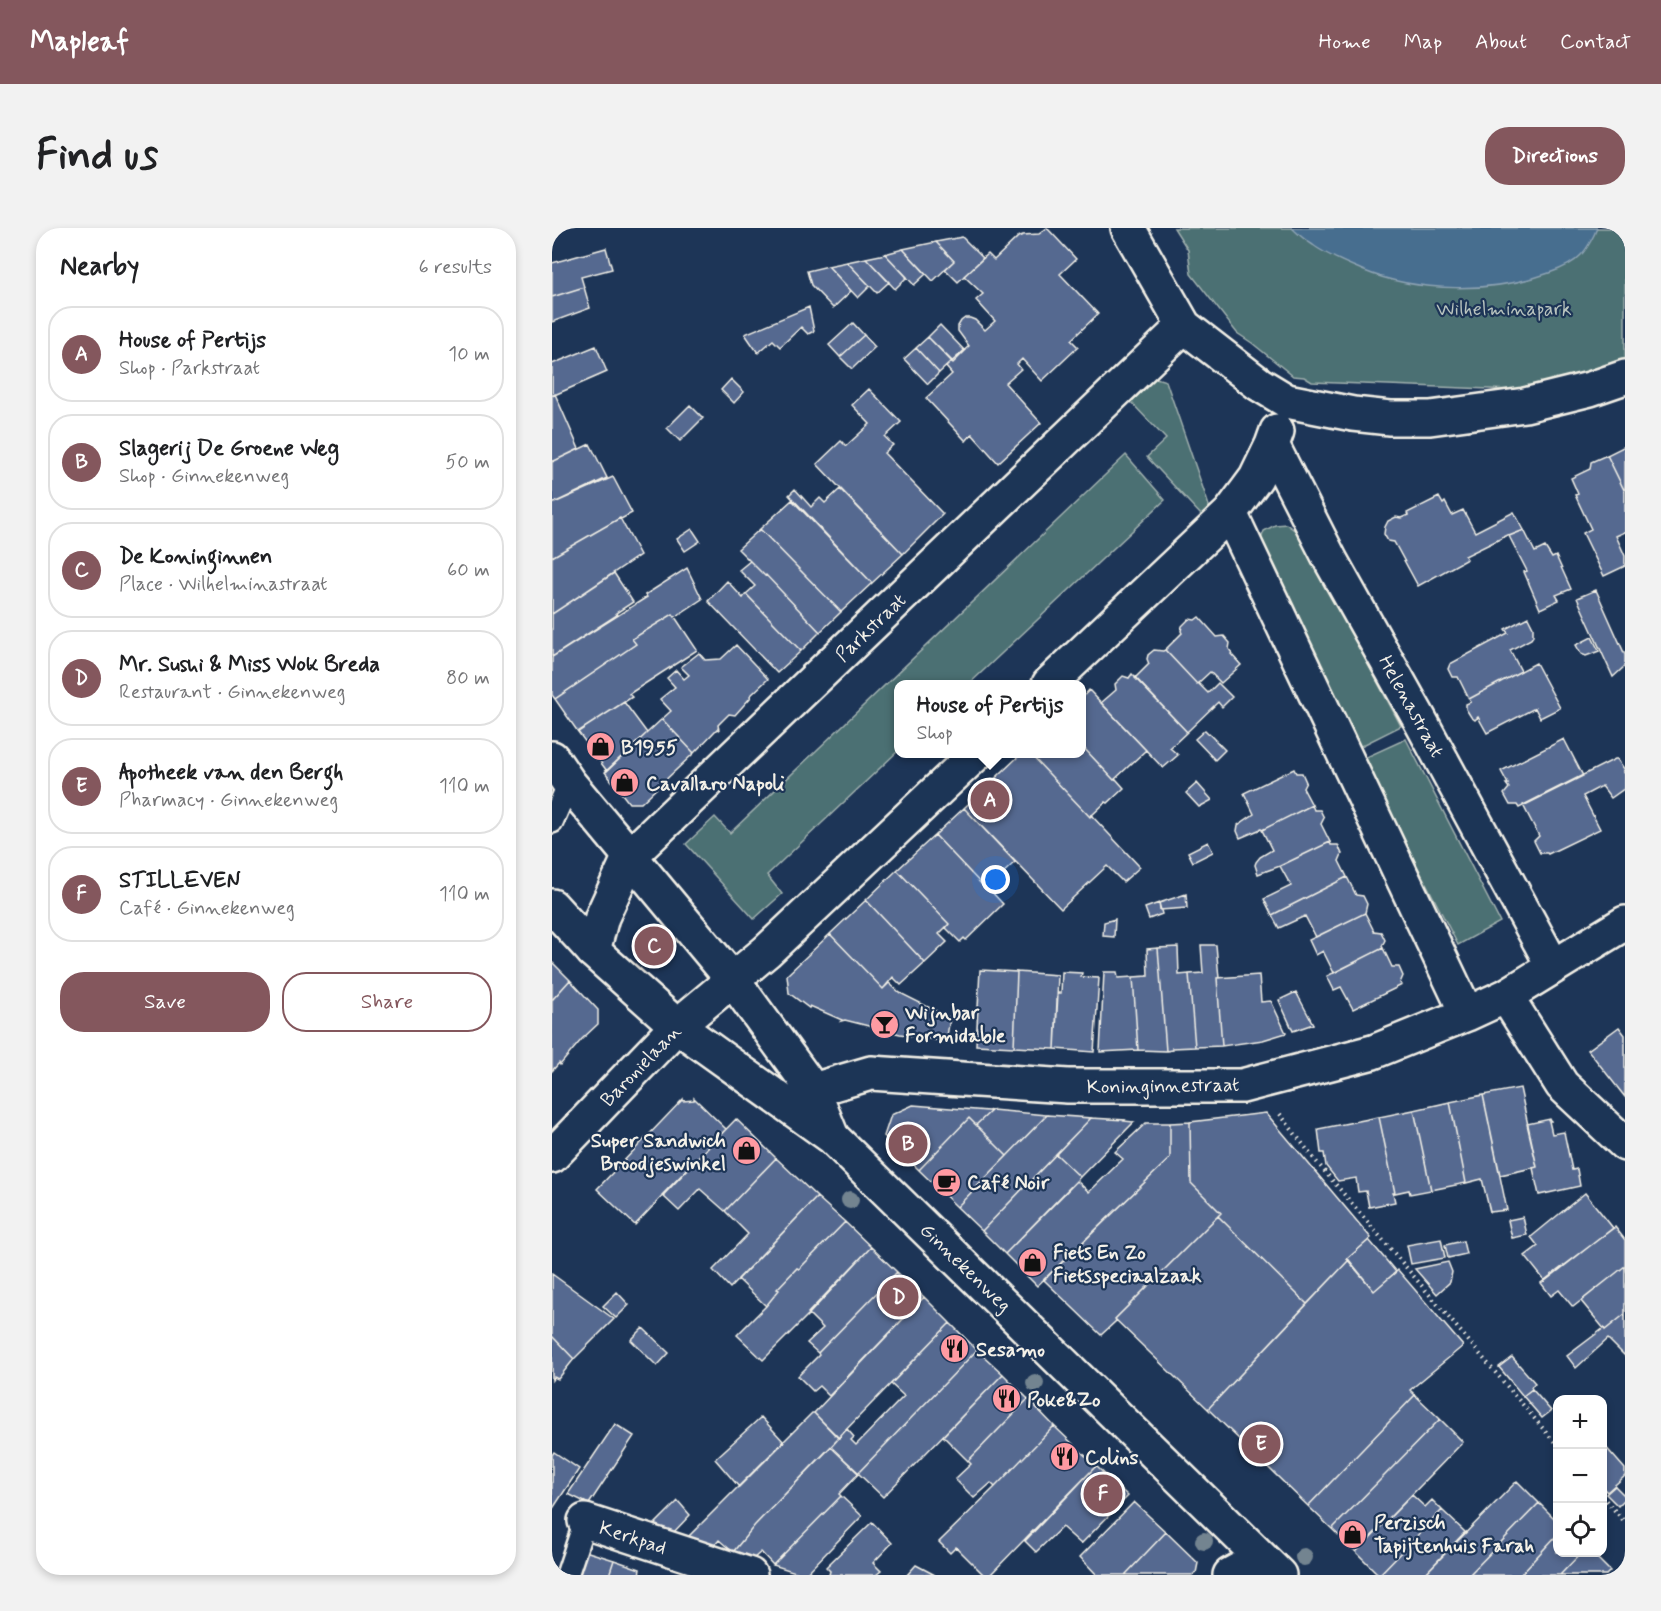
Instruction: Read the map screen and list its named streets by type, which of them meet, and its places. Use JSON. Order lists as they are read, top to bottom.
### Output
{
  "streets": {
    "street": [
      "Parkstraat",
      "Helenastraat",
      "Baronielaan",
      "Koninginnestraat",
      "Ginnekenweg",
      "Kerkpad"
    ]
  },
  "crossings": [
    ["Parkstraat", "Ginnekenweg"],
    ["Helenastraat", "Koninginnestraat"],
    ["Baronielaan", "Ginnekenweg"],
    ["Koninginnestraat", "Ginnekenweg"]
  ],
  "parks": ["Wilhelminapark"],
  "places": {
    "shop": [
      "B1955",
      "Cavallaro Napoli",
      "Super Sandwich Broodjeswinkel",
      "Fiets En Zo Fietsspeciaalzaak",
      "Perzisch Tapijtenhuis Farah"
    ],
    "bar": ["Wijnbar Formidable"],
    "cafe": ["Café Noir"],
    "restaurant": ["Sesamo", "Poke&Zo", "Colins"]
  },
  "page": {
    "header": "Mapleaf",
    "nav": [
      "Home",
      "Map",
      "About",
      "Contact"
    ],
    "buttons": [
      "Directions",
      ["Save", "Share"]
    ],
    "title": "Find us",
    "heading": ["Nearby", "6 results"],
    "list": [
      {
        "mark": "A",
        "name": "House of Pertijs",
        "note": "Shop · Parkstraat",
        "value": "10 m"
      },
      {
        "mark": "B",
        "name": "Slagerij De Groene Weg",
        "note": "Shop · Ginnekenweg",
        "value": "50 m"
      },
      {
        "mark": "C",
        "name": "De Koninginnen",
        "note": "Place · Wilhelminastraat",
        "value": "60 m"
      },
      {
        "mark": "D",
        "name": "Mr. Sushi & Miss Wok Breda",
        "note": "Restaurant · Ginnekenweg",
        "value": "80 m"
      },
      {
        "mark": "E",
        "name": "Apotheek van den Bergh",
        "note": "Pharmacy · Ginnekenweg",
        "value": "110 m"
      },
      {
        "mark": "F",
        "name": "STILLEVEN",
        "note": "Café · Ginnekenweg",
        "value": "110 m"
      }
    ],
    "popup": ["House of Pertijs", "Shop"],
    "pins": [
      "A",
      "C",
      "B",
      "D",
      "E",
      "F"
    ],
    "map_buttons": ["+", "−"]
  }
}
